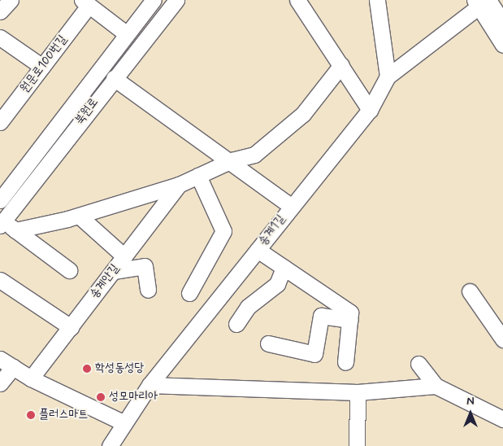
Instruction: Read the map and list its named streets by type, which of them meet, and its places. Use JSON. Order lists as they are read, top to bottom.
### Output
{
  "streets": {
    "street": [
      "원문로100번길",
      "북원로",
      "송계1길",
      "송계안길"
    ]
  },
  "places": ["학성동성당", "성모마리아", "플러스마트"],
  "north": "top"
}
